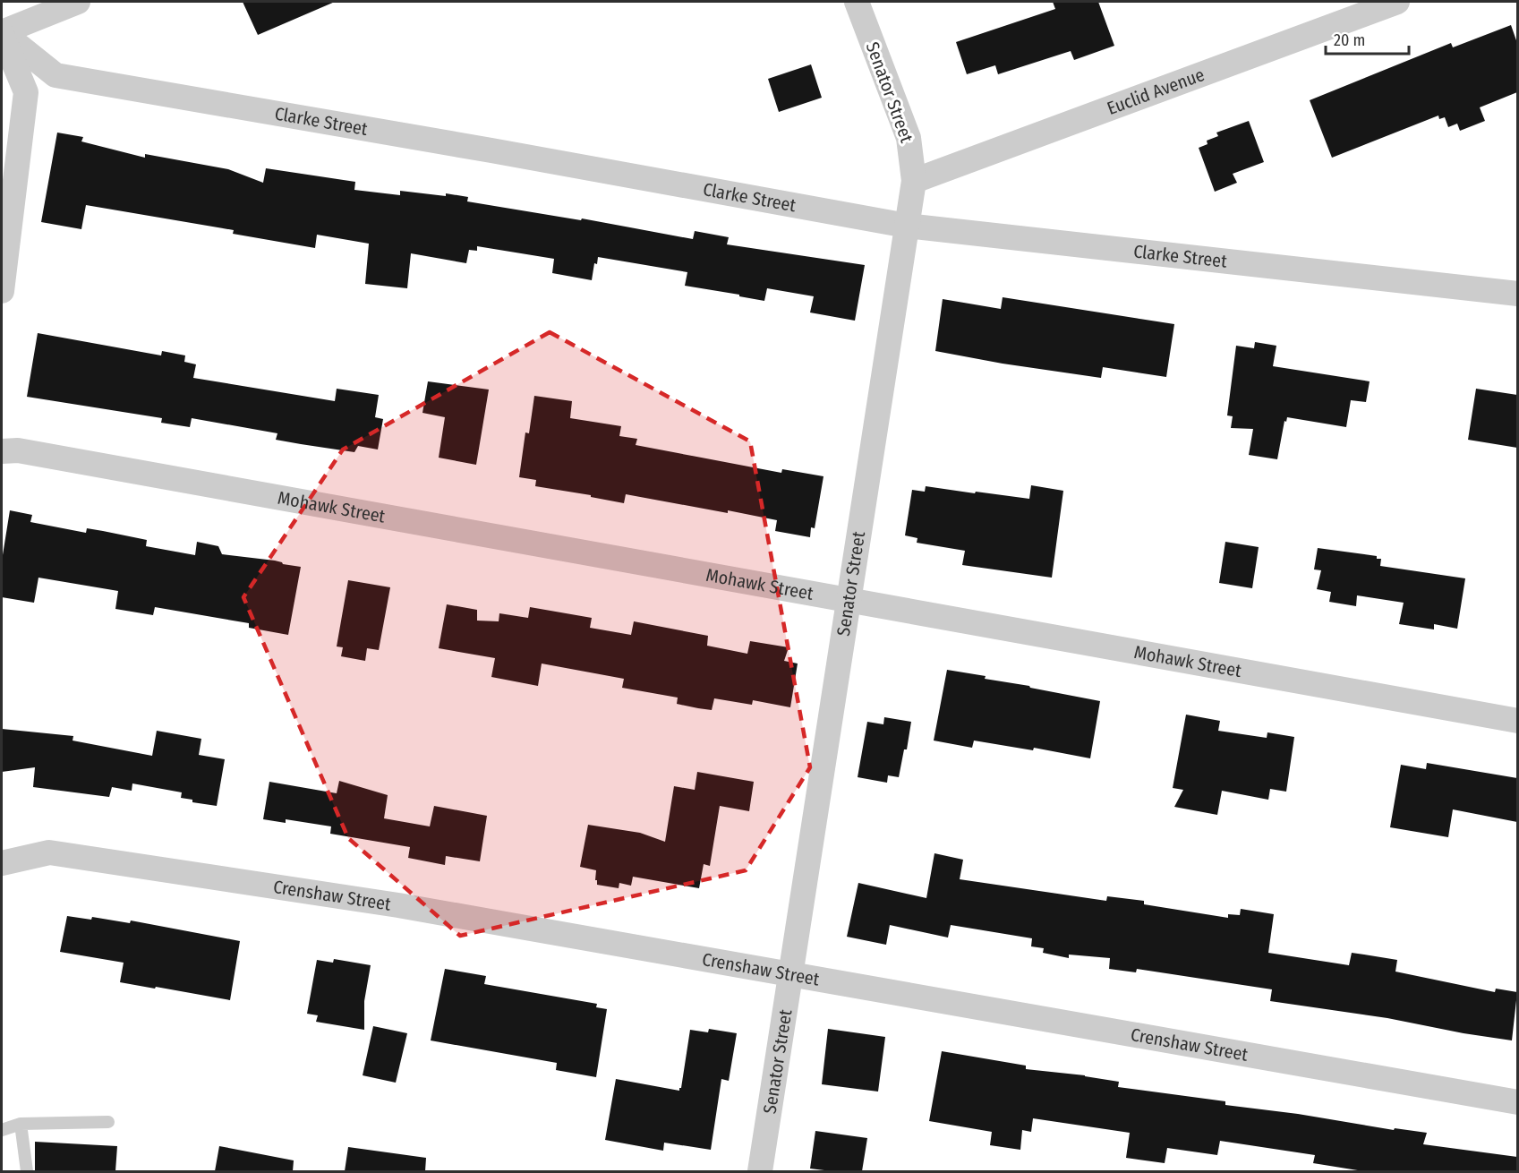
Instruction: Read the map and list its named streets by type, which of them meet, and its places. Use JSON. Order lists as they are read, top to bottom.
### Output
{
  "streets": {
    "street": [
      "Euclid Avenue",
      "Senator Street",
      "Clarke Street",
      "Mohawk Street",
      "Crenshaw Street"
    ]
  },
  "crossings": [
    ["Euclid Avenue", "Senator Street"],
    ["Senator Street", "Clarke Street"],
    ["Senator Street", "Mohawk Street"],
    ["Senator Street", "Crenshaw Street"]
  ],
  "scale_bar": "20 m"
}
